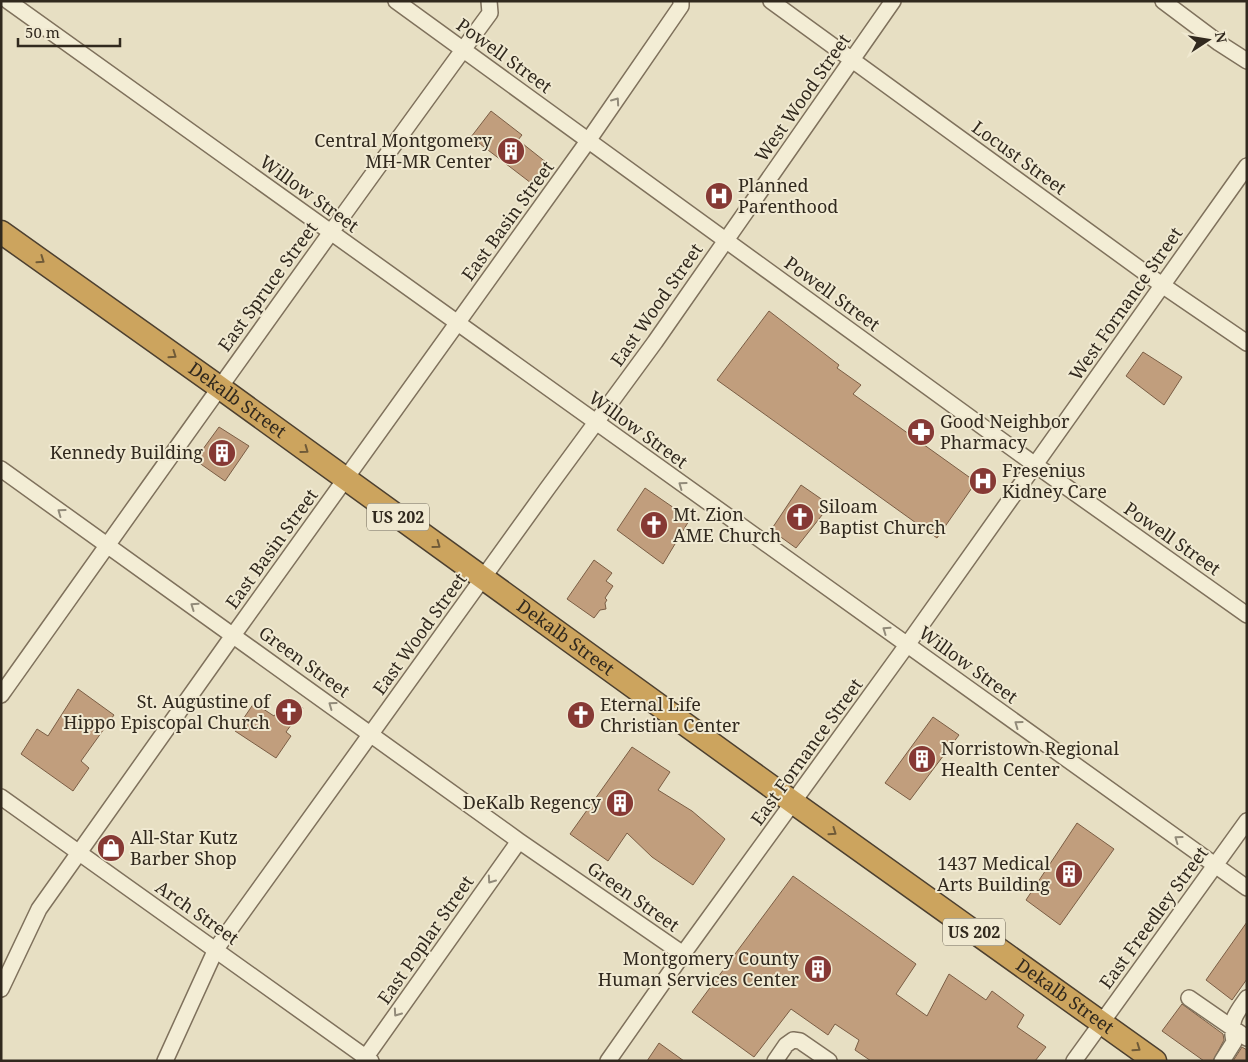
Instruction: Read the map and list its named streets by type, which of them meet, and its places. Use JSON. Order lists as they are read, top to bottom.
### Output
{
  "streets": {
    "highway": ["Dekalb Street", "US 202"],
    "street": [
      "Powell Street",
      "West Wood Street",
      "Locust Street",
      "Willow Street",
      "East Basin Street",
      "East Spruce Street",
      "West Fornance Street",
      "East Wood Street",
      "Green Street",
      "East Fornance Street",
      "Arch Street",
      "East Freedley Street",
      "East Poplar Street"
    ]
  },
  "crossings": [
    ["Powell Street", "West Wood Street"],
    ["Powell Street", "East Basin Street"],
    ["Powell Street", "East Spruce Street"],
    ["Powell Street", "West Fornance Street"],
    ["Powell Street", "East Wood Street"],
    ["Powell Street", "East Fornance Street"],
    ["West Wood Street", "Locust Street"],
    ["West Wood Street", "East Wood Street"],
    ["Locust Street", "West Fornance Street"],
    ["Willow Street", "East Basin Street"],
    ["Willow Street", "East Spruce Street"],
    ["Willow Street", "East Wood Street"],
    ["Willow Street", "East Fornance Street"],
    ["Willow Street", "East Freedley Street"],
    ["East Basin Street", "Dekalb Street"],
    ["East Basin Street", "Green Street"],
    ["East Basin Street", "Arch Street"],
    ["East Spruce Street", "Dekalb Street"],
    ["East Spruce Street", "Green Street"],
    ["West Fornance Street", "East Fornance Street"],
    ["East Wood Street", "Dekalb Street"],
    ["East Wood Street", "Green Street"],
    ["East Wood Street", "Arch Street"],
    ["Dekalb Street", "East Fornance Street"],
    ["Dekalb Street", "East Freedley Street"],
    ["Green Street", "East Fornance Street"],
    ["Green Street", "East Poplar Street"],
    ["Arch Street", "East Poplar Street"]
  ],
  "one_way": [
    "Willow Street",
    "Dekalb Street",
    "Green Street",
    "East Poplar Street"
  ],
  "places": {
    "building": [
      "Central Montgomery MH-MR Center",
      "Kennedy Building",
      "Norristown Regional Health Center",
      "DeKalb Regency",
      "1437 Medical Arts Building",
      "Montgomery County Human Services Center"
    ],
    "hospital": ["Planned Parenthood", "Fresenius Kidney Care"],
    "pharmacy": ["Good Neighbor Pharmacy"],
    "church": [
      "Siloam Baptist Church",
      "Mt. Zion AME Church",
      "St. Augustine of Hippo Episcopal Church",
      "Eternal Life Christian Center"
    ],
    "shop": ["All-Star Kutz Barber Shop"]
  },
  "scale_bar": "50 m",
  "north": "right"
}
